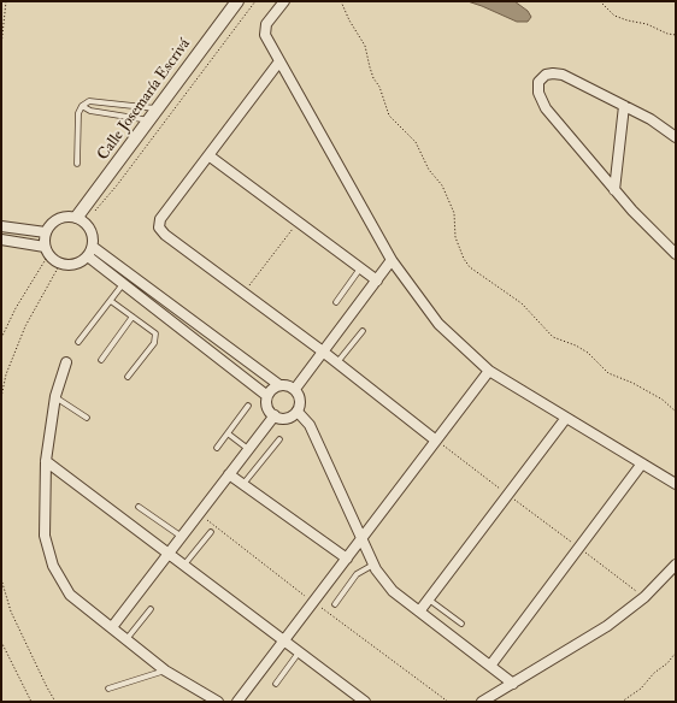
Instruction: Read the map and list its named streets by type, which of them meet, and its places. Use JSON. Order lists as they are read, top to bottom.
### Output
{
  "streets": {
    "street": ["Calle Josemaría Escrivá"]
  }
}
